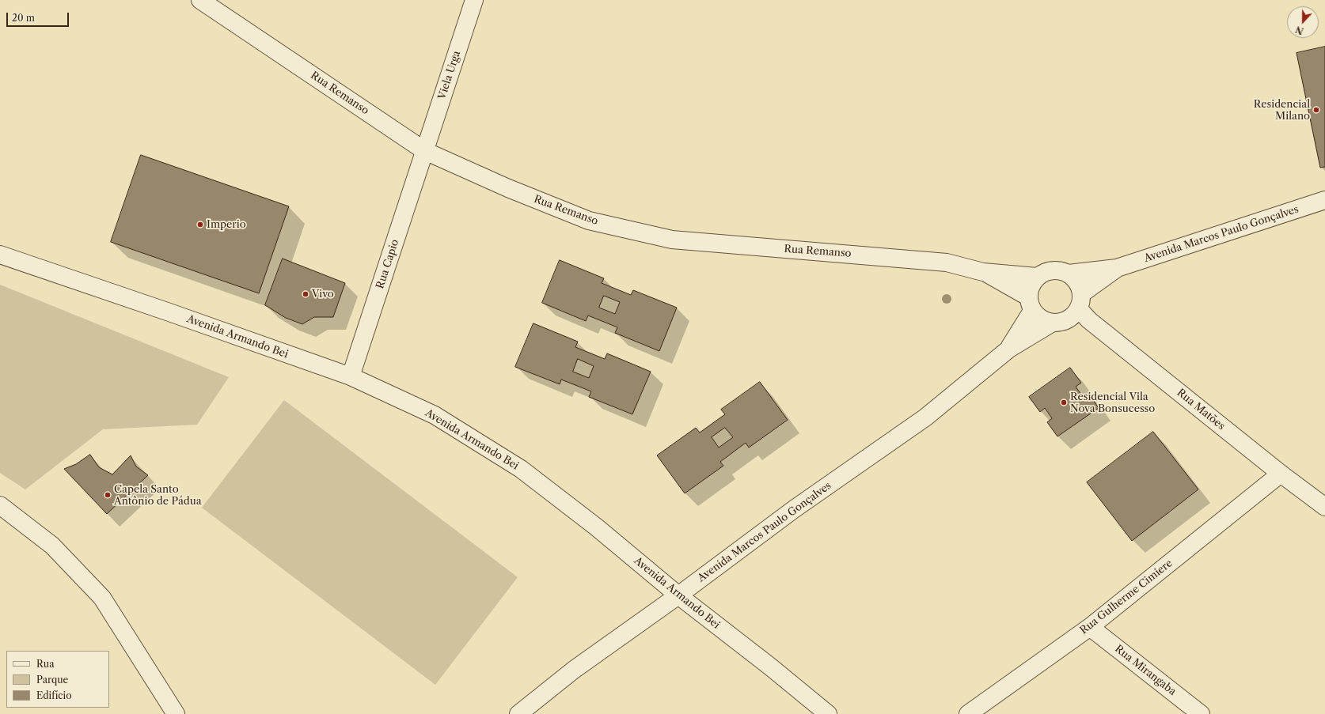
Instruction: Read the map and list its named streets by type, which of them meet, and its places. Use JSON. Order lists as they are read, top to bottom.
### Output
{
  "streets": {
    "street": [
      "Viela Urga",
      "Rua Remanso",
      "Avenida Marcos Paulo Gonçalves",
      "Rua Capio",
      "Avenida Armando Bei",
      "Rua Matões",
      "Rua Gulherme Cimiere",
      "Rua Mirangaba"
    ]
  },
  "crossings": [
    ["Viela Urga", "Rua Remanso"],
    ["Viela Urga", "Rua Capio"],
    ["Rua Remanso", "Avenida Marcos Paulo Gonçalves"],
    ["Rua Remanso", "Rua Capio"],
    ["Rua Remanso", "Rua Matões"],
    ["Avenida Marcos Paulo Gonçalves", "Avenida Armando Bei"],
    ["Avenida Marcos Paulo Gonçalves", "Rua Matões"],
    ["Rua Capio", "Avenida Armando Bei"],
    ["Rua Matões", "Rua Gulherme Cimiere"],
    ["Rua Gulherme Cimiere", "Rua Mirangaba"]
  ],
  "places": [
    "Residencial Milano",
    "Imperio",
    "Vivo",
    "Residencial Vila Nova Bonsucesso",
    "Capela Santo Antônio de Pádua"
  ],
  "legend": ["Rua", "Parque", "Edifício"],
  "scale_bar": "20 m",
  "north": "bottom"
}
